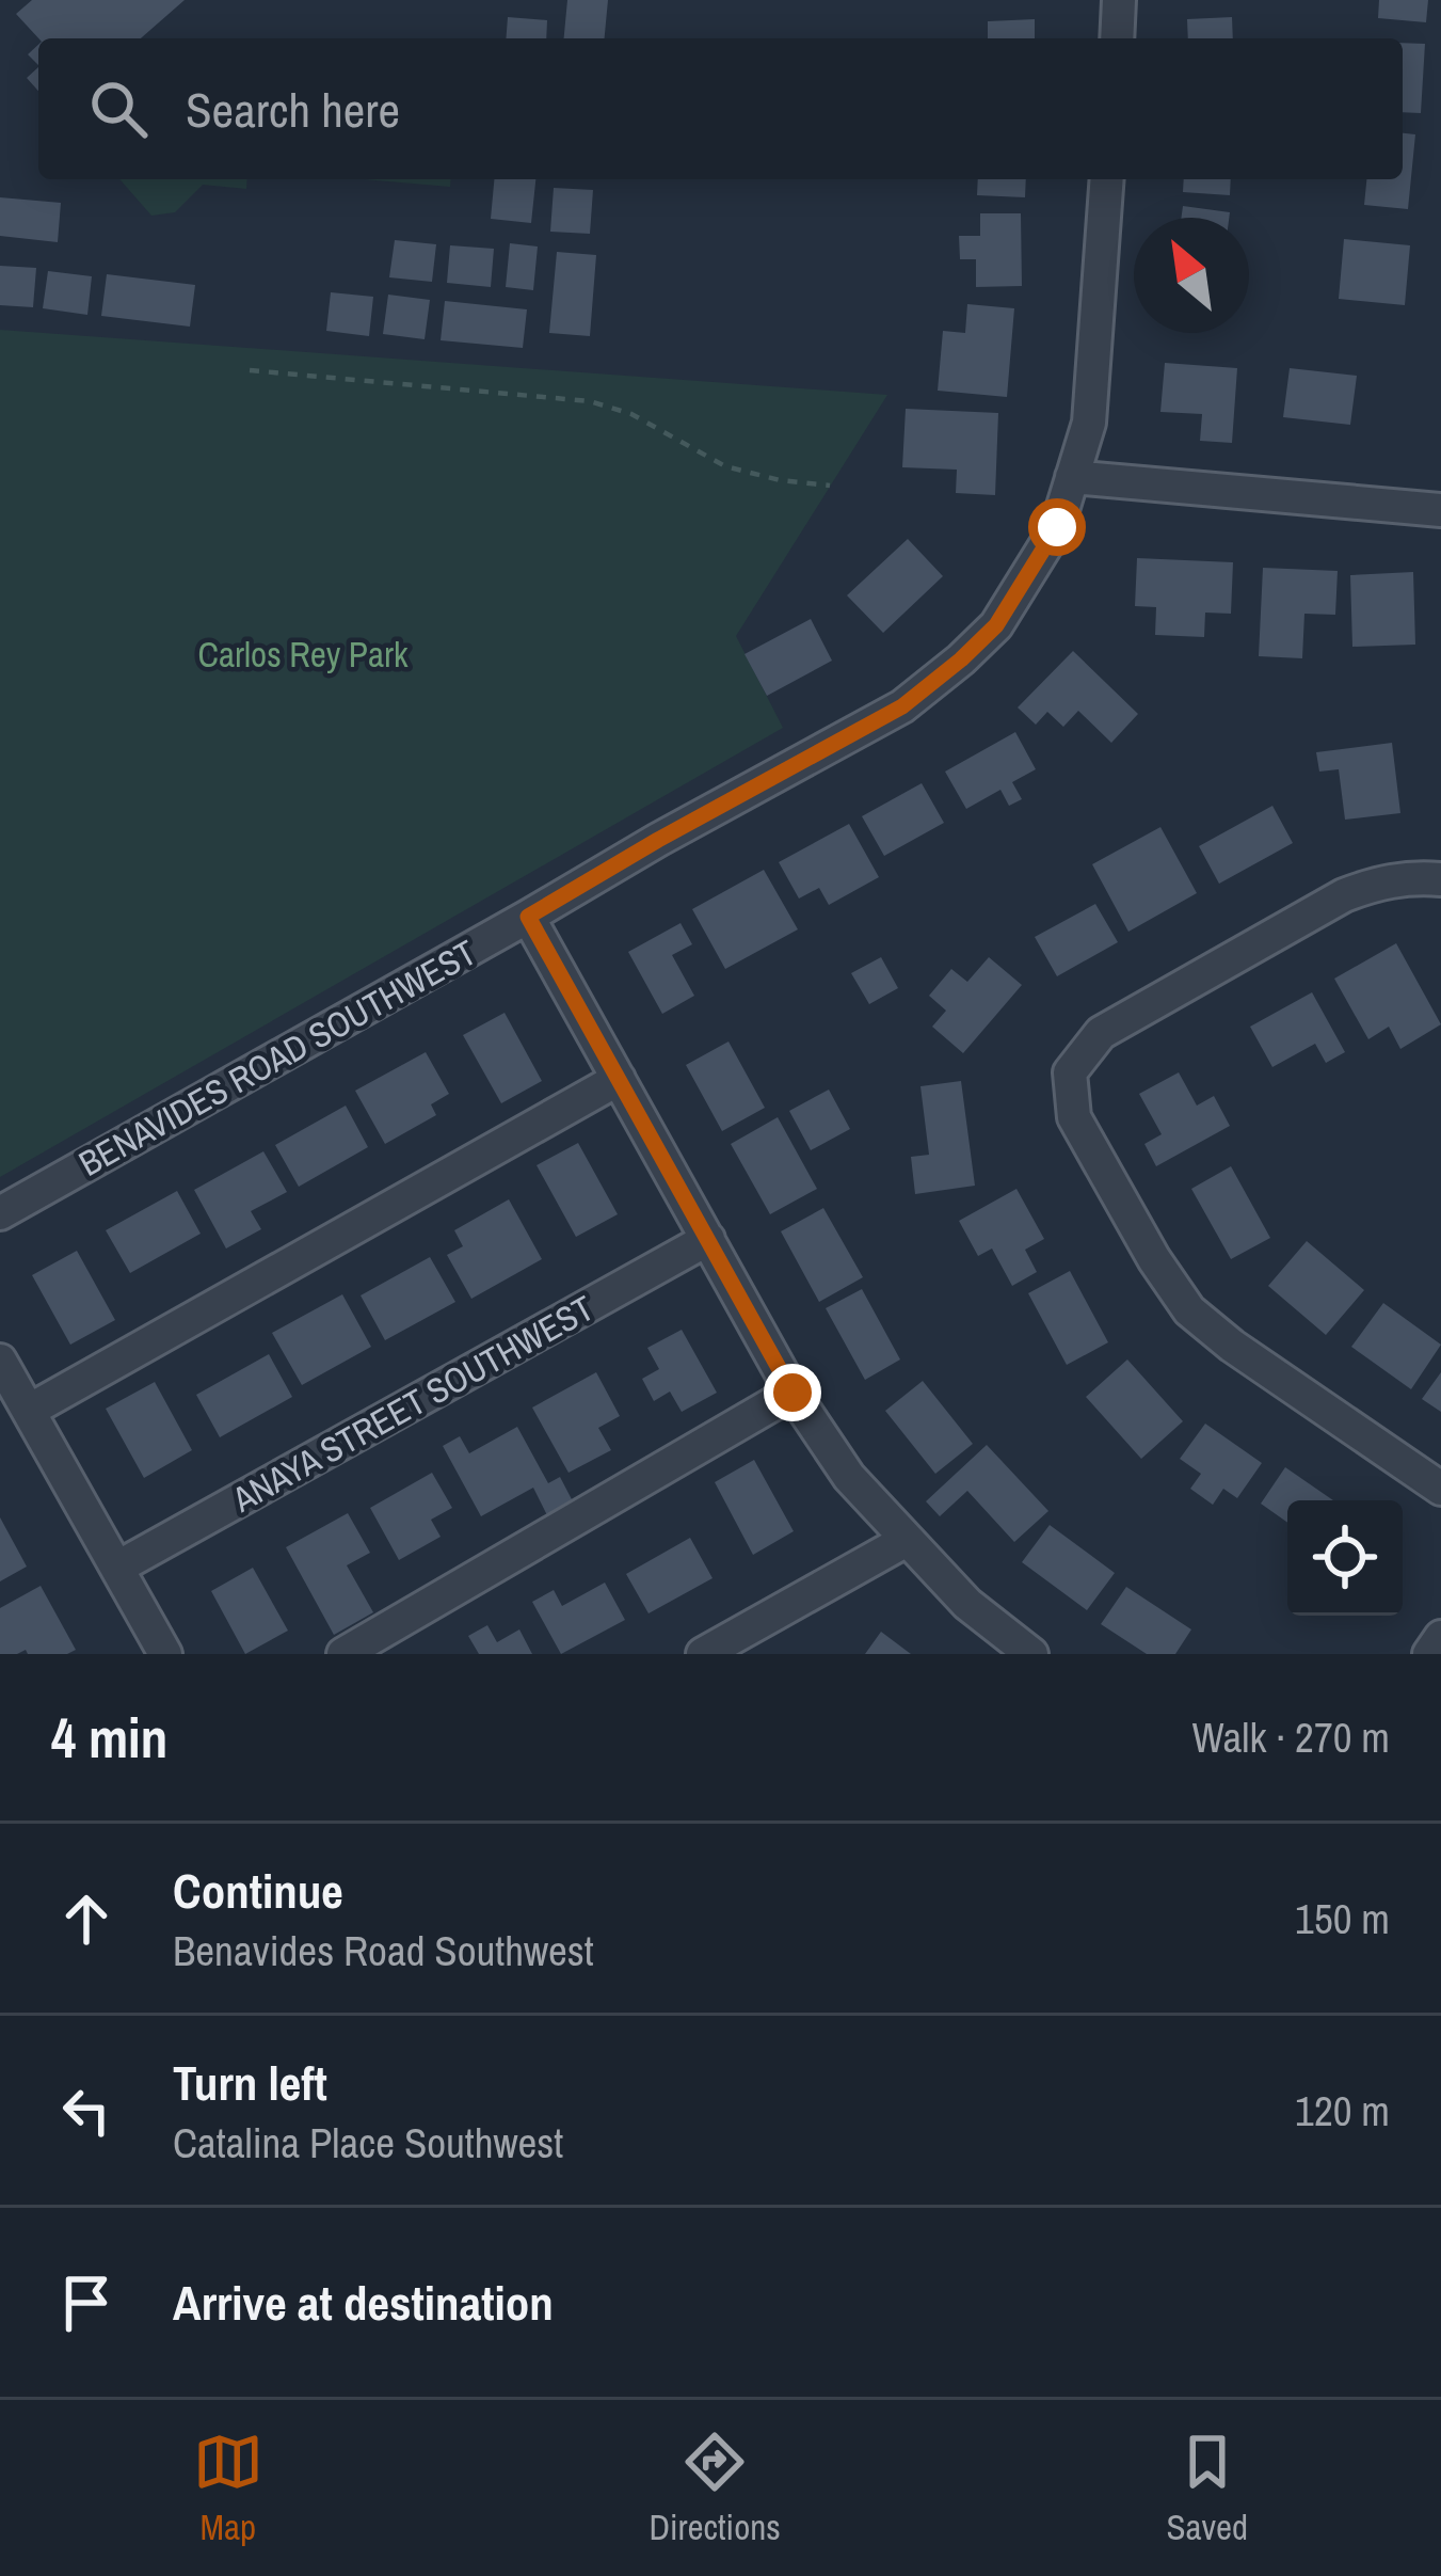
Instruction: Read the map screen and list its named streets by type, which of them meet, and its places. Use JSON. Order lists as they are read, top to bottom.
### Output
{
  "streets": {
    "street": ["BENAVIDES ROAD SOUTHWEST", "ANAYA STREET SOUTHWEST"]
  },
  "parks": ["Carlos Rey Park"],
  "north": "top left",
  "page": {
    "search": "Search here",
    "heading": ["4 min", "Walk · 270 m"],
    "list": [
      ["Continue", "Benavides Road Southwest", "150 m"],
      ["Turn left", "Catalina Place Southwest", "120 m"],
      "Arrive at destination"
    ],
    "nav": ["Map", "Directions", "Saved"]
  }
}
